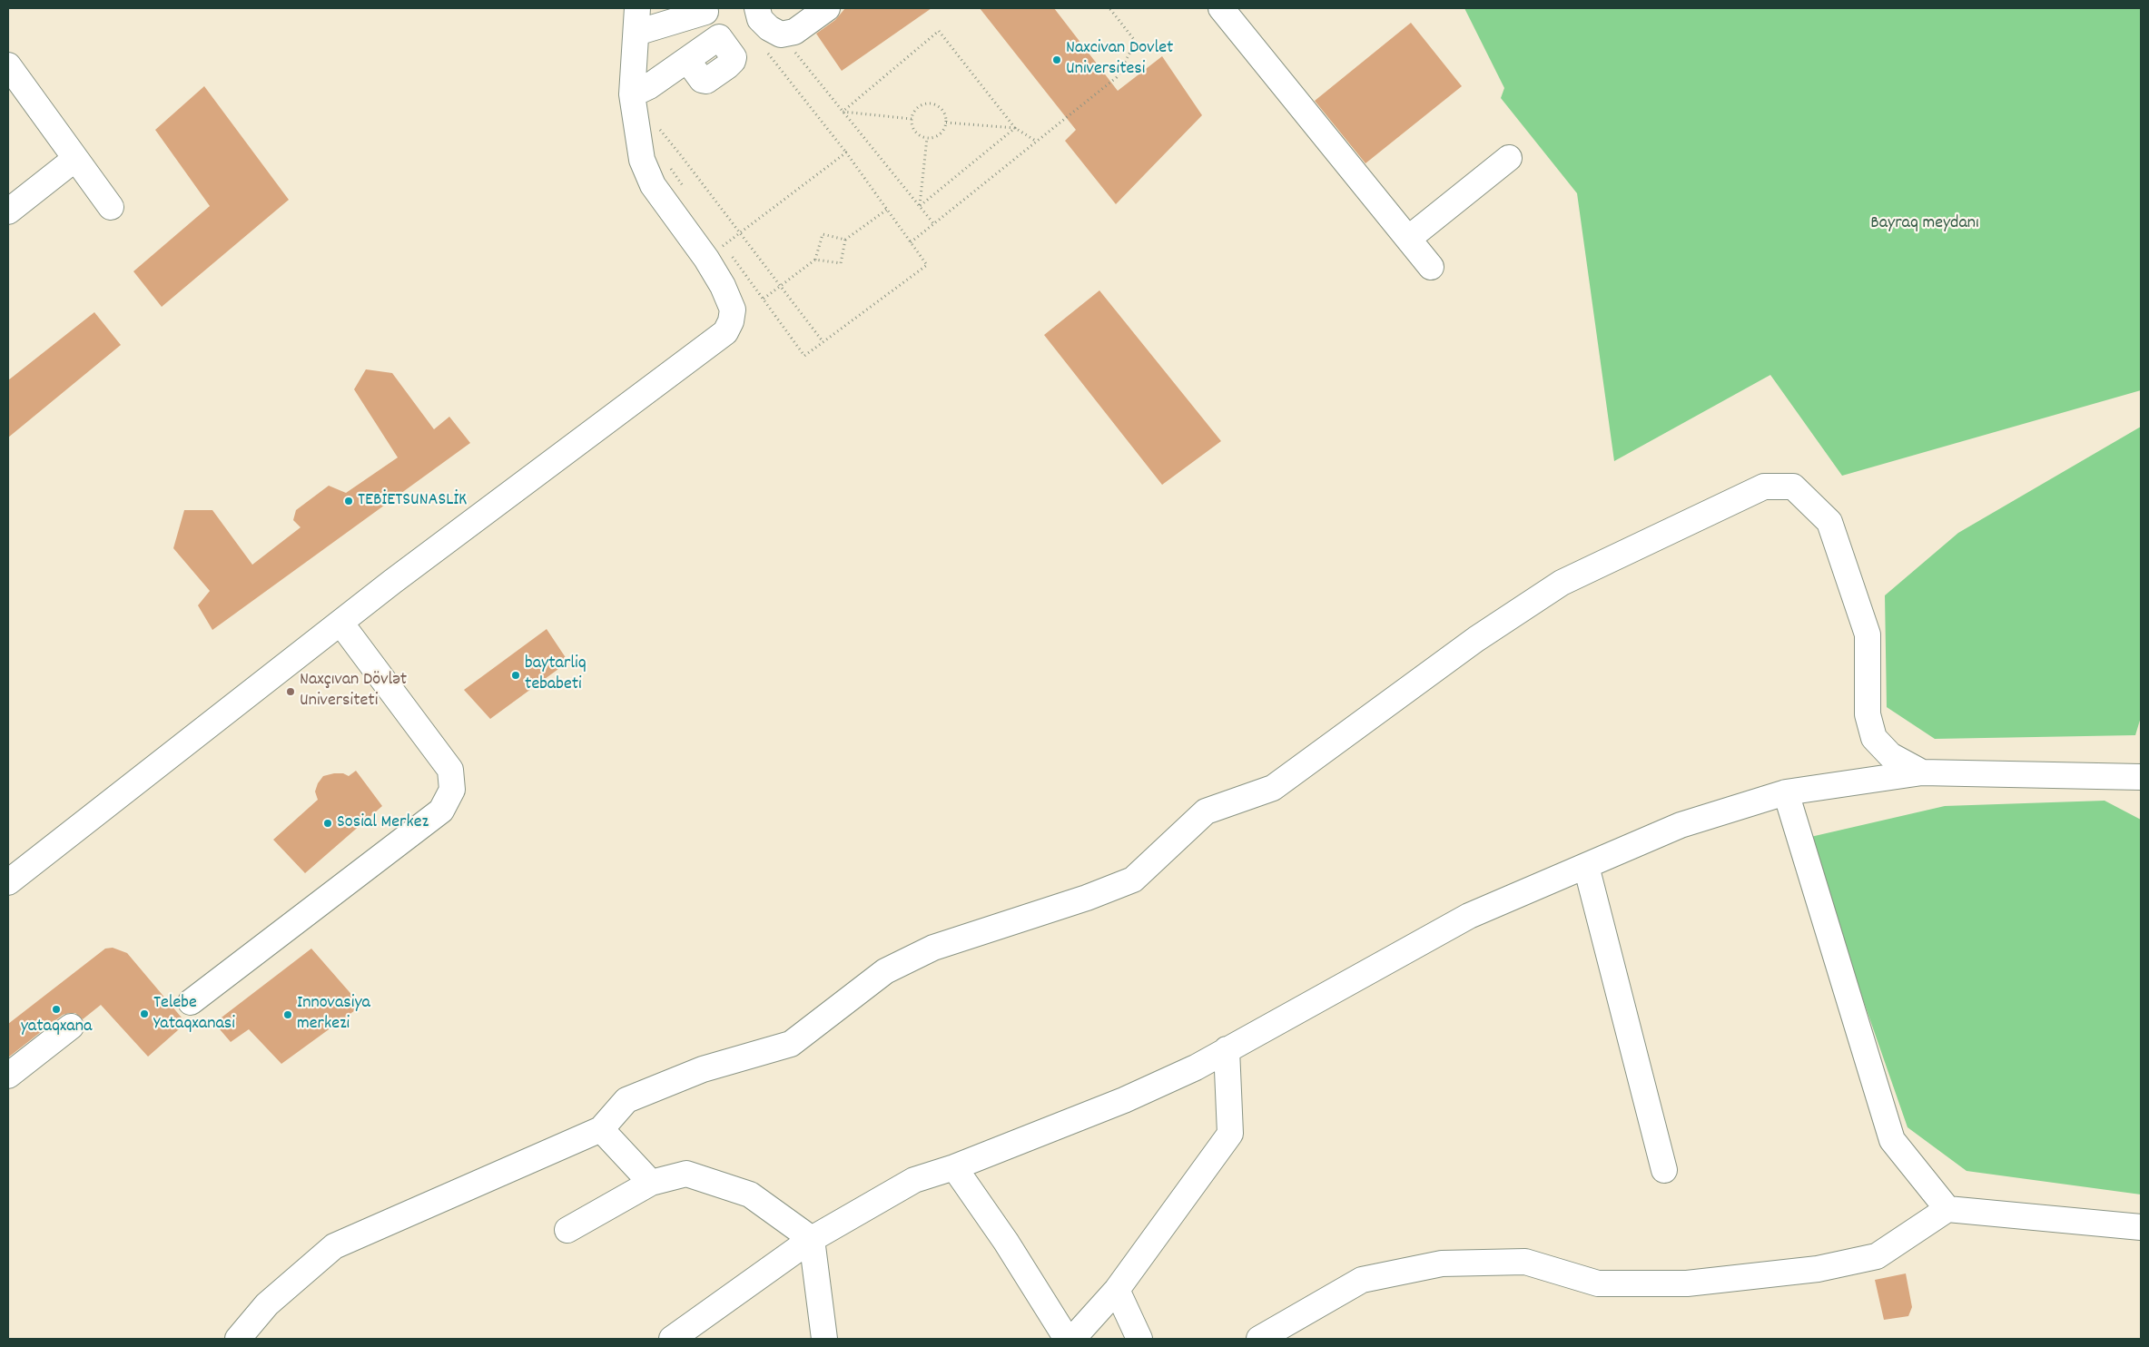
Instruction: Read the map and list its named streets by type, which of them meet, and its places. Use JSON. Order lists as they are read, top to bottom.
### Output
{
  "parks": ["Bayraq meydanı"],
  "places": [
    "Naxcivan Dovlet Universitesi",
    "TEBİETSUNASLİK",
    "baytarliq tebabeti",
    "Naxçıvan Dövlət Universiteti",
    "Sosial Merkez",
    "yataqxana",
    "Telebe Yataqxanasi",
    "Innovasiya merkezi"
  ]
}
